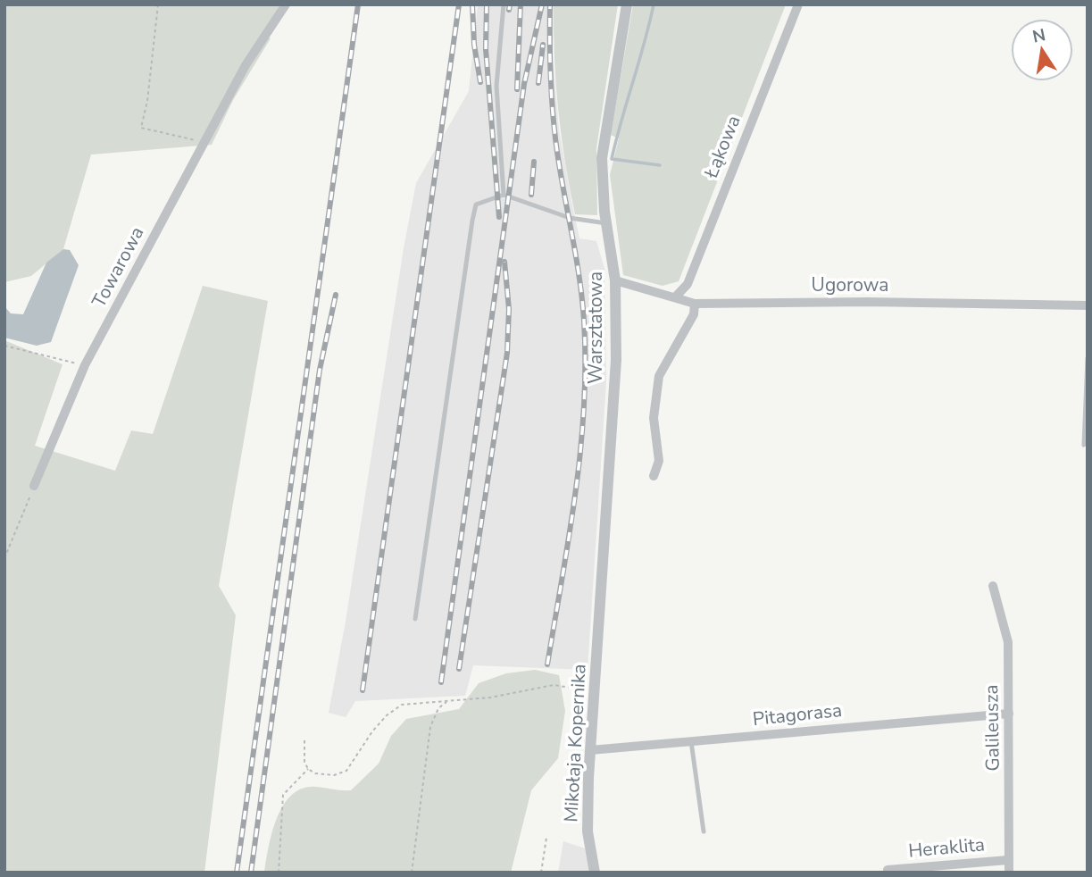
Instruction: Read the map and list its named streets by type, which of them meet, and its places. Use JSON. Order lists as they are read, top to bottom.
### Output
{
  "streets": {
    "street": [
      "Łąkowa",
      "Towarowa",
      "Ugorowa",
      "Warsztatowa",
      "Pitagorasa",
      "Galileusza",
      "Mikołaja Kopernika",
      "Heraklita"
    ]
  },
  "crossings": [
    ["Łąkowa", "Ugorowa"],
    ["Ugorowa", "Warsztatowa"],
    ["Warsztatowa", "Mikołaja Kopernika"],
    ["Pitagorasa", "Galileusza"],
    ["Pitagorasa", "Mikołaja Kopernika"],
    ["Galileusza", "Heraklita"]
  ],
  "north": "top"
}
